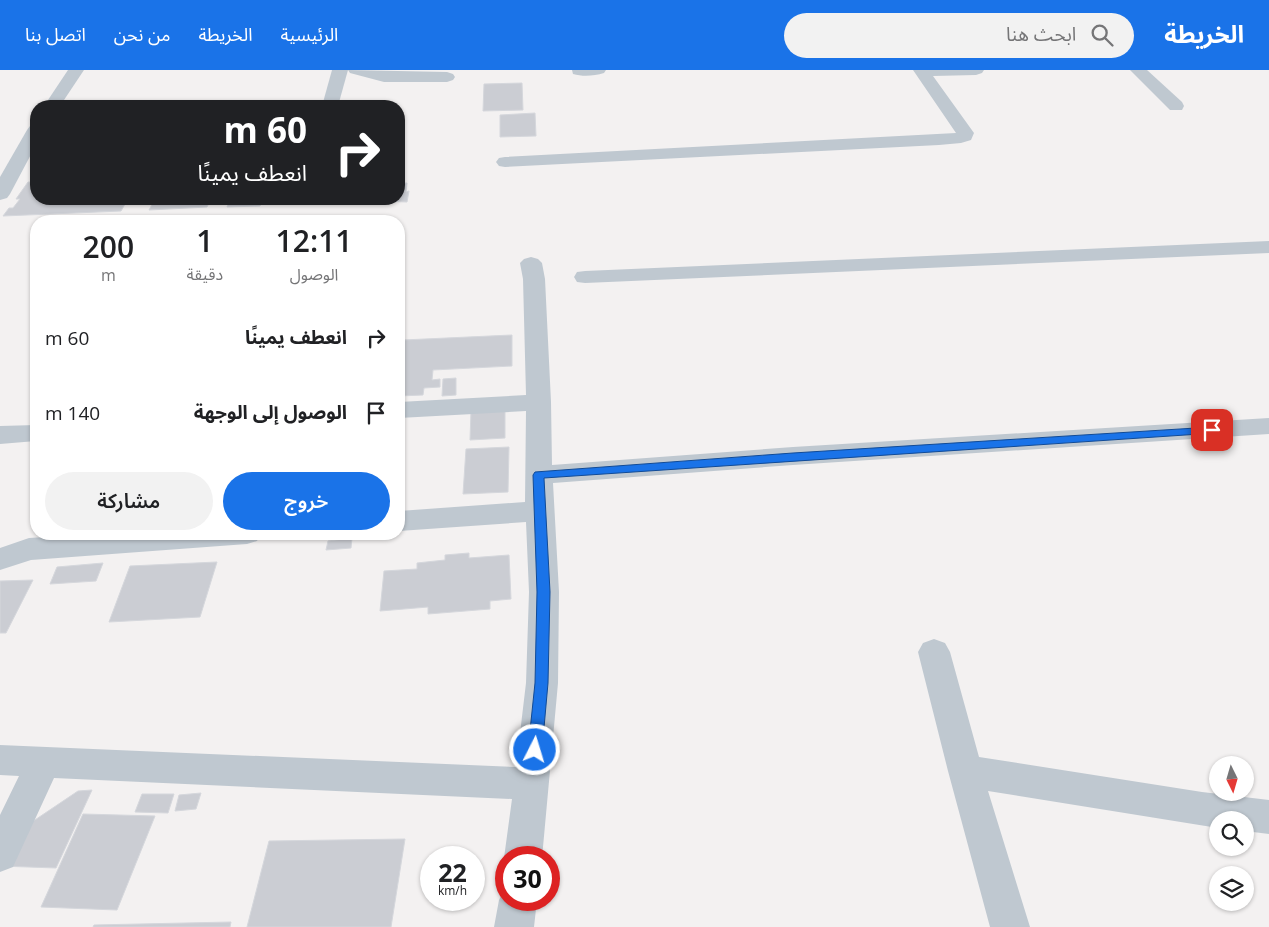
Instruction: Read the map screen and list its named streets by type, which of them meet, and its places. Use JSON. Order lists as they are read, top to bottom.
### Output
{
  "north": "bottom",
  "page": {
    "header": "الخريطة",
    "search": "ابحث هنا",
    "nav": [
      "الرئيسية",
      "الخريطة",
      "من نحن",
      "اتصل بنا"
    ],
    "turn": ["60 m", "انعطف يمينًا"],
    "eta": [
      "12:11",
      "الوصول",
      "1",
      "دقيقة",
      "200",
      "m"
    ],
    "list": [
      {
        "name": "انعطف يمينًا",
        "value": "60 m"
      },
      {
        "name": "الوصول إلى الوجهة",
        "value": "140 m"
      }
    ],
    "buttons": ["خروج", "مشاركة"],
    "speed": "22 km/h",
    "limit": "30"
  }
}
